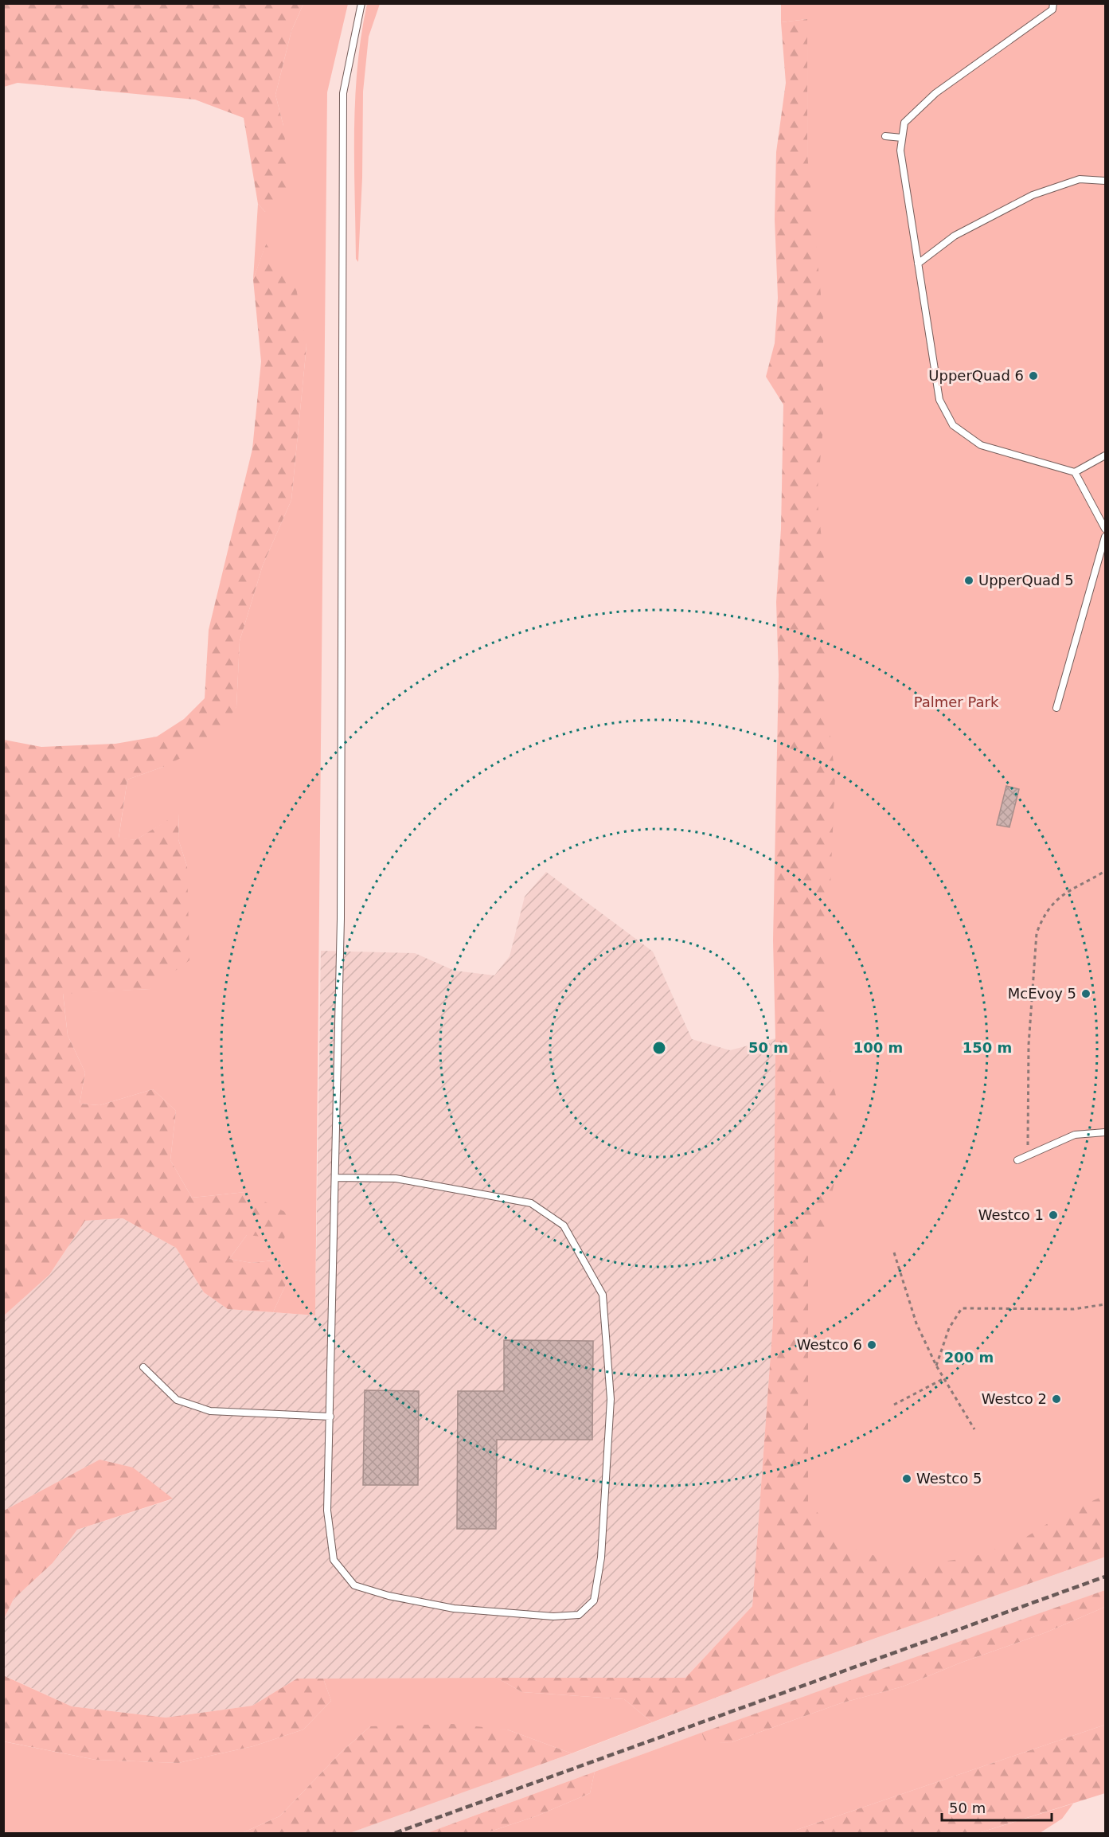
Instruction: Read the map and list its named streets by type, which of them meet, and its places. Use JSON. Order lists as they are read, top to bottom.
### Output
{
  "parks": ["Palmer Park"],
  "places": [
    "UpperQuad 6",
    "UpperQuad 5",
    "McEvoy 5",
    "Westco 1",
    "Westco 6",
    "Westco 2",
    "Westco 5"
  ],
  "scale_bar": "50 m",
  "rings": [
    "50 m",
    "100 m",
    "150 m",
    "200 m"
  ]
}
